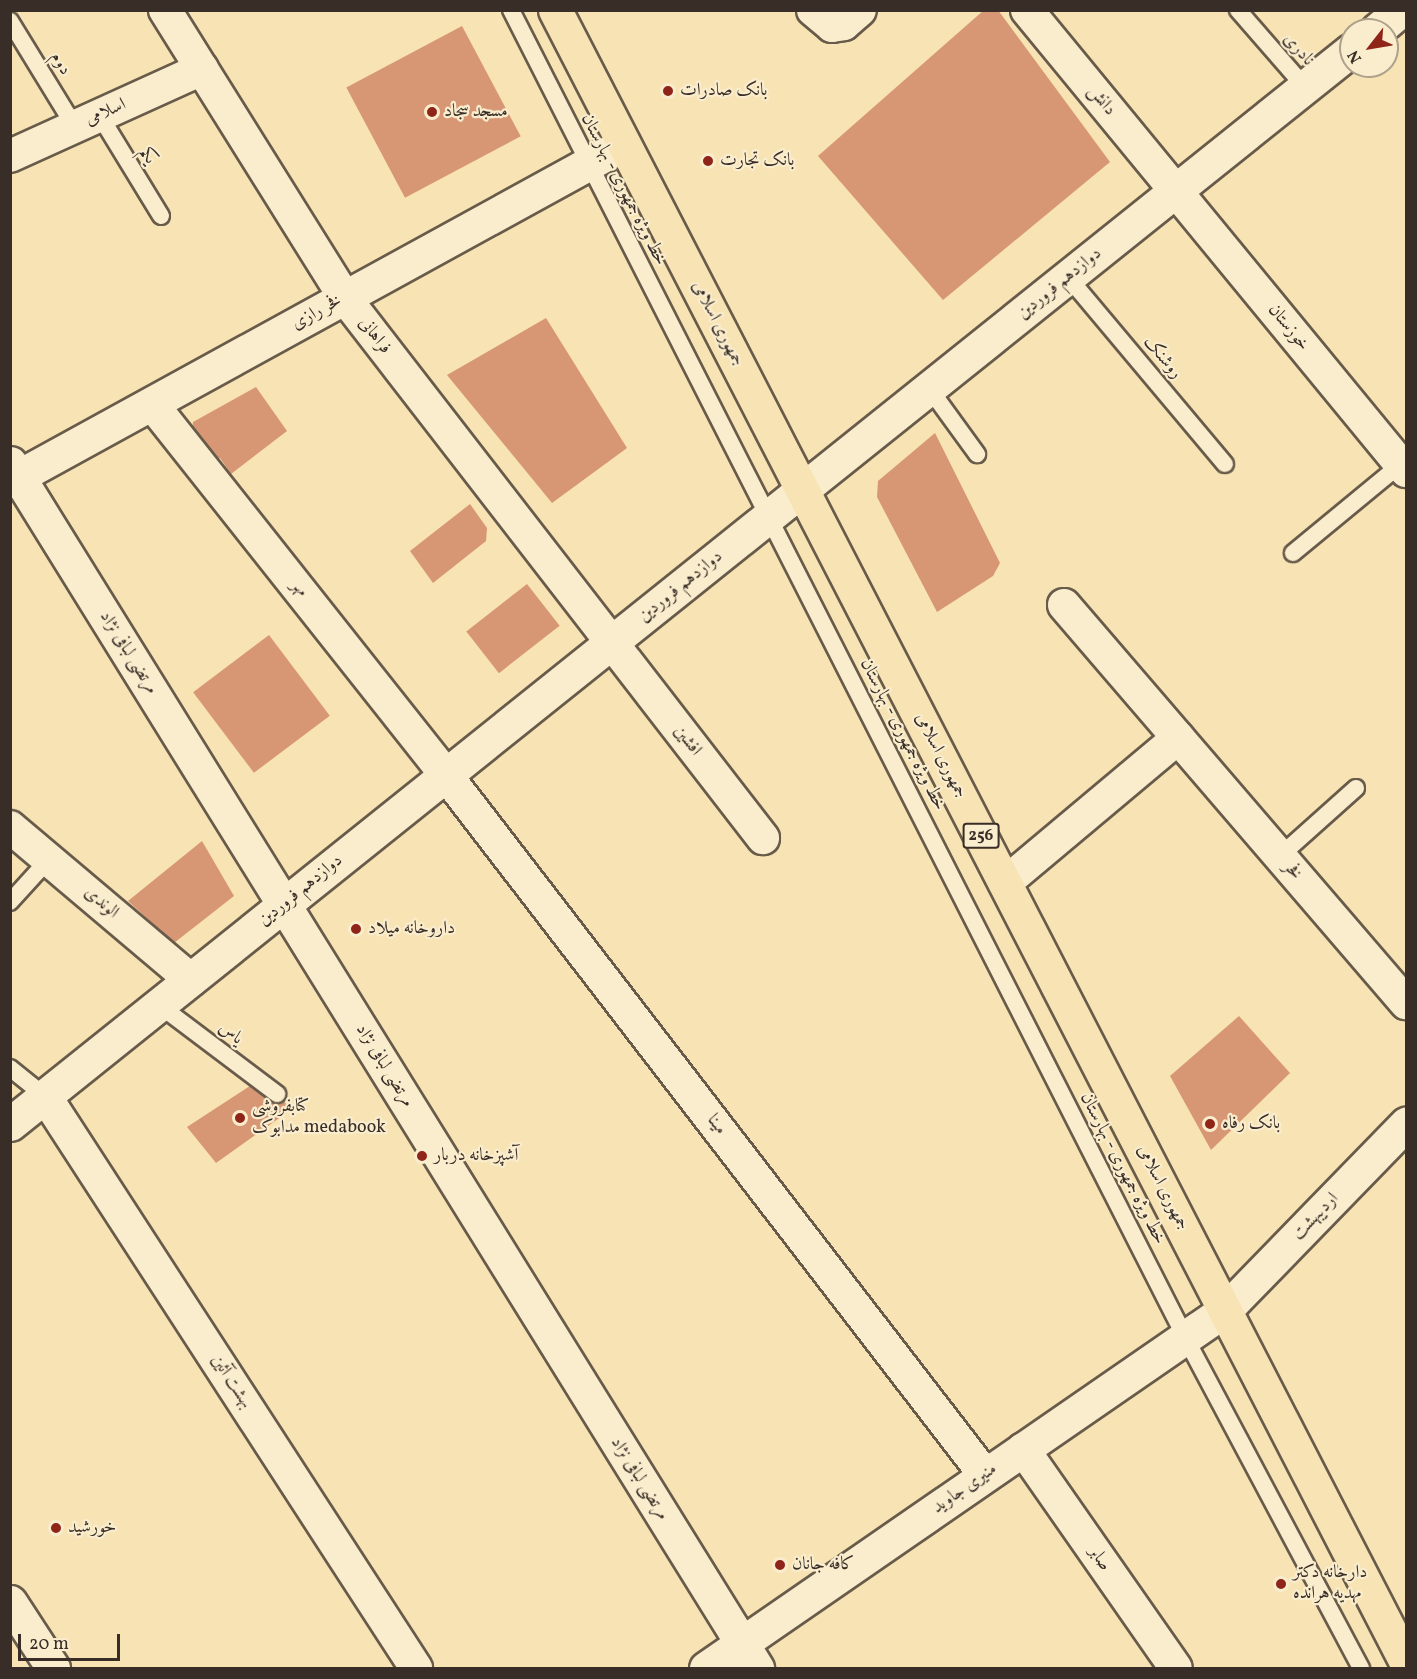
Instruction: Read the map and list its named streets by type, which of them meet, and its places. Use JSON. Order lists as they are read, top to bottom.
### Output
{
  "streets": {
    "main road": [
      "دوازدهم فروردین",
      "فخر رازی",
      "جمهوری اسلامی",
      "مرتضی لبافی نژاد",
      "256",
      "اردیبهشت",
      "منیری جاوید"
    ],
    "street": [
      "دانش",
      "اسلامی",
      "خوزستان",
      "فراهانی",
      "مهر",
      "افشین",
      "فخر",
      "الوندی",
      "مینا",
      "بهشت آئین",
      "صابر"
    ],
    "lane": [
      "نادری",
      "دوم",
      "یکم",
      "خط ویژه جمهوری - بهارستان",
      "روشنک",
      "یاس"
    ]
  },
  "crossings": [
    ["نادری", "دوازدهم فروردین"],
    ["دوم", "اسلامی"],
    ["دوم", "یکم"],
    ["دانش", "دوازدهم فروردین"],
    ["دانش", "خوزستان"],
    ["اسلامی", "یکم"],
    ["اسلامی", "فراهانی"],
    ["خط ویژه جمهوری - بهارستان", "دوازدهم فروردین"],
    ["خط ویژه جمهوری - بهارستان", "فخر رازی"],
    ["خط ویژه جمهوری - بهارستان", "منیری جاوید"],
    ["دوازدهم فروردین", "جمهوری اسلامی"],
    ["دوازدهم فروردین", "خوزستان"],
    ["دوازدهم فروردین", "فراهانی"],
    ["دوازدهم فروردین", "روشنک"],
    ["دوازدهم فروردین", "مهر"],
    ["دوازدهم فروردین", "مرتضی لبافی نژاد"],
    ["دوازدهم فروردین", "افشین"],
    ["دوازدهم فروردین", "الوندی"],
    ["دوازدهم فروردین", "یاس"],
    ["دوازدهم فروردین", "مینا"],
    ["دوازدهم فروردین", "بهشت آئین"],
    ["فخر رازی", "جمهوری اسلامی"],
    ["فخر رازی", "فراهانی"],
    ["فخر رازی", "مهر"],
    ["فخر رازی", "مرتضی لبافی نژاد"],
    ["جمهوری اسلامی", "اردیبهشت"],
    ["جمهوری اسلامی", "منیری جاوید"],
    ["فراهانی", "افشین"],
    ["مهر", "مینا"],
    ["مرتضی لبافی نژاد", "منیری جاوید"],
    ["مینا", "منیری جاوید"],
    ["اردیبهشت", "منیری جاوید"],
    ["منیری جاوید", "صابر"]
  ],
  "places": [
    "بانک صادرات",
    "مسجد سجاد",
    "بانک تجارت",
    "داروخانه میلاد",
    "کتابفروشی مدابوک medabook",
    "بانک رفاه",
    "آشپزخانه دربار",
    "خورشید",
    "کافه جانان",
    "دارخانه دکتر مهدیه هرانده"
  ],
  "scale_bar": "20 m",
  "north": "bottom left"
}
